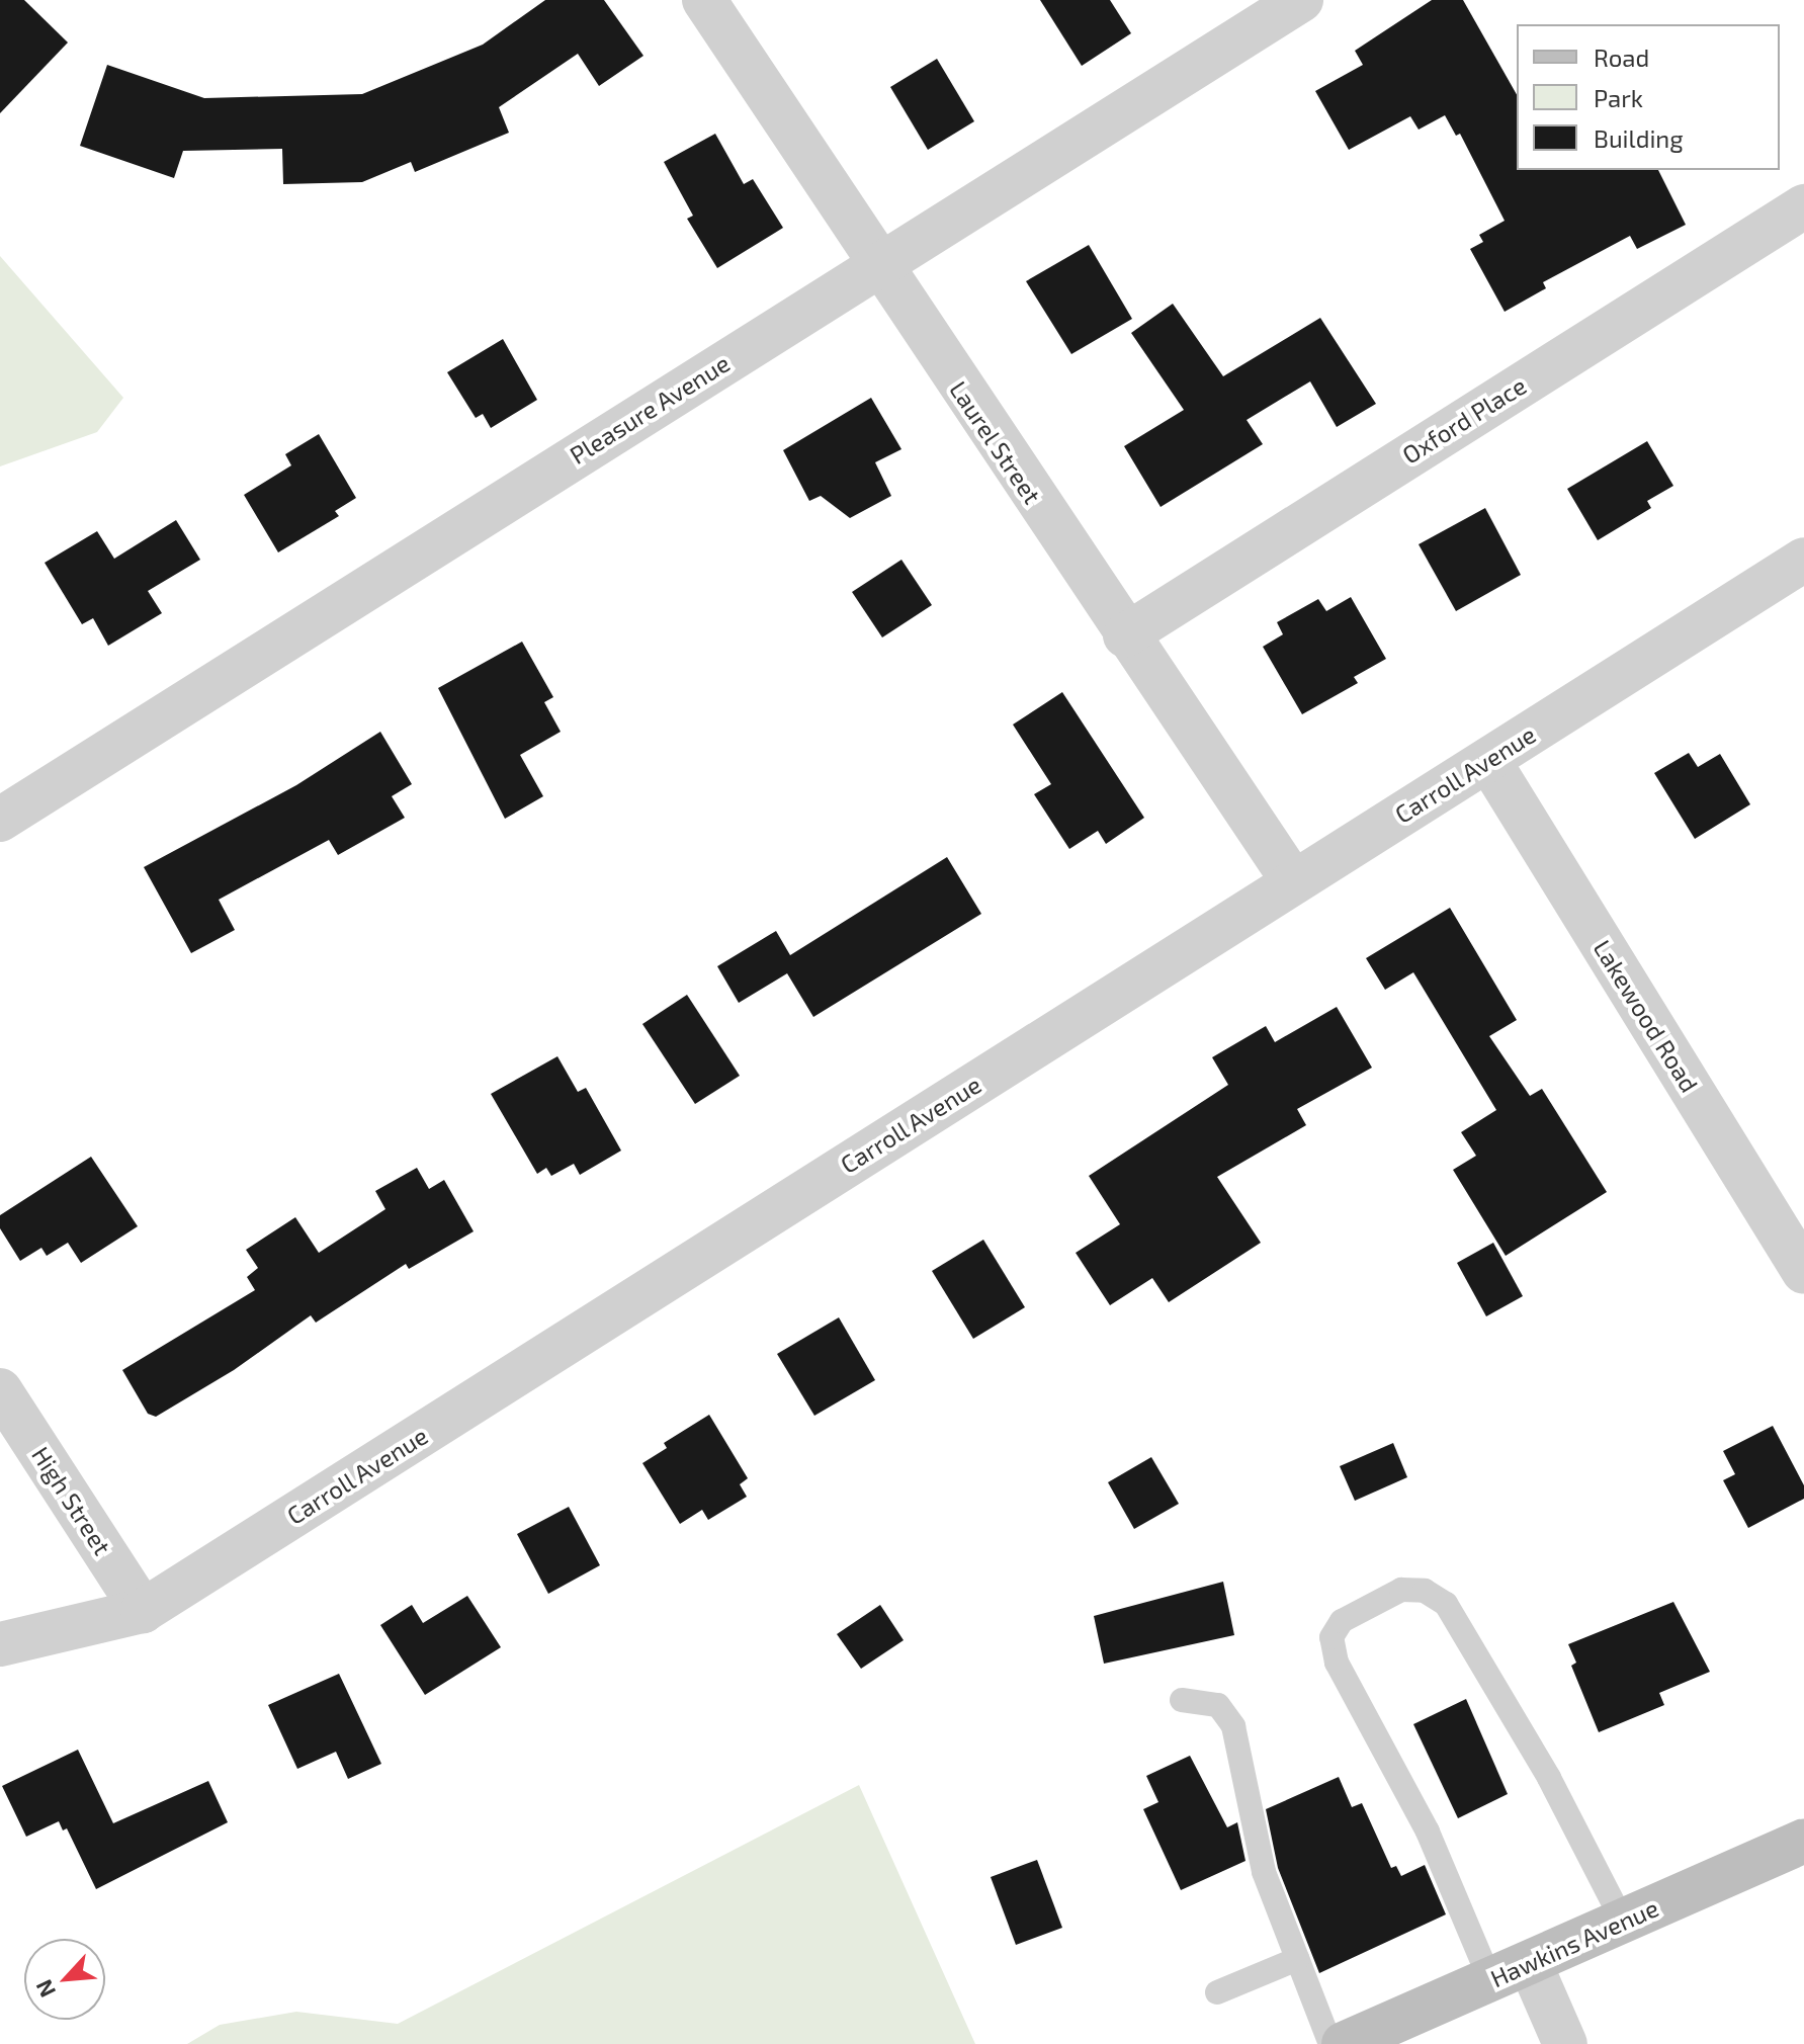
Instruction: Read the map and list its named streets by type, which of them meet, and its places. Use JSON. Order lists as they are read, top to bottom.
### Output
{
  "streets": {
    "street": [
      "Pleasure Avenue",
      "Oxford Place",
      "Laurel Street",
      "Carroll Avenue",
      "Lakewood Road",
      "High Street",
      "Hawkins Avenue"
    ]
  },
  "crossings": [
    ["Pleasure Avenue", "Laurel Street"],
    ["Oxford Place", "Laurel Street"],
    ["Laurel Street", "Carroll Avenue"],
    ["Carroll Avenue", "Lakewood Road"],
    ["Carroll Avenue", "High Street"]
  ],
  "legend": ["Road", "Park", "Building"],
  "north": "bottom left"
}
